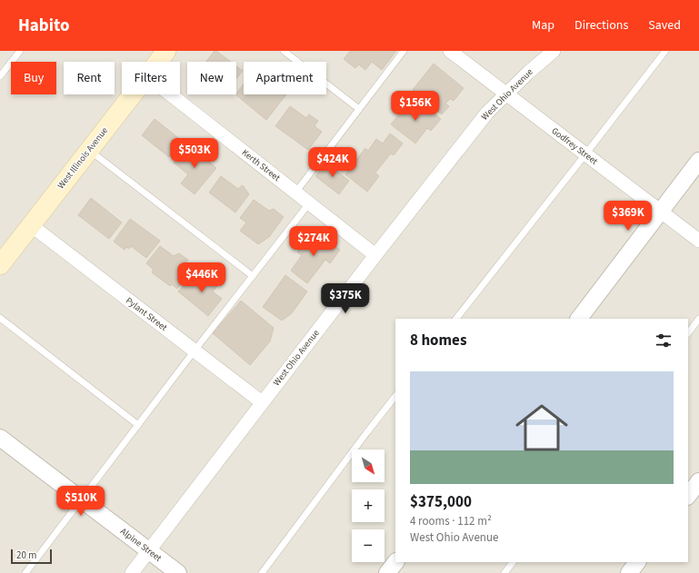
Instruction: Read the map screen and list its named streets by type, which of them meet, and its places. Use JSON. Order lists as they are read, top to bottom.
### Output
{
  "streets": {
    "main road": ["West Illinois Avenue"],
    "street": [
      "West Ohio Avenue",
      "Godfrey Street",
      "Kerth Street",
      "Pylant Street",
      "Alpine Street"
    ]
  },
  "crossings": [
    ["West Ohio Avenue", "Godfrey Street"],
    ["West Ohio Avenue", "Kerth Street"],
    ["West Ohio Avenue", "Pylant Street"],
    ["West Ohio Avenue", "Alpine Street"],
    ["West Illinois Avenue", "Pylant Street"]
  ],
  "scale_bar": "20 m",
  "north": "bottom right",
  "page": {
    "header": "Habito",
    "nav": ["Map", "Directions", "Saved"],
    "chip": [
      "Buy",
      "Rent",
      "Filters",
      "New",
      "Apartment"
    ],
    "price": [
      "$156K",
      "$503K",
      "$424K",
      "$369K",
      "$274K",
      "$446K",
      "$375K",
      "$510K"
    ],
    "heading": "8 homes",
    "list": [
      {
        "name": "$375,000",
        "note": "4 rooms · 112 m² · West Ohio Avenue"
      }
    ],
    "map_buttons": ["+", "−"],
    "scale": "20 m"
  }
}
